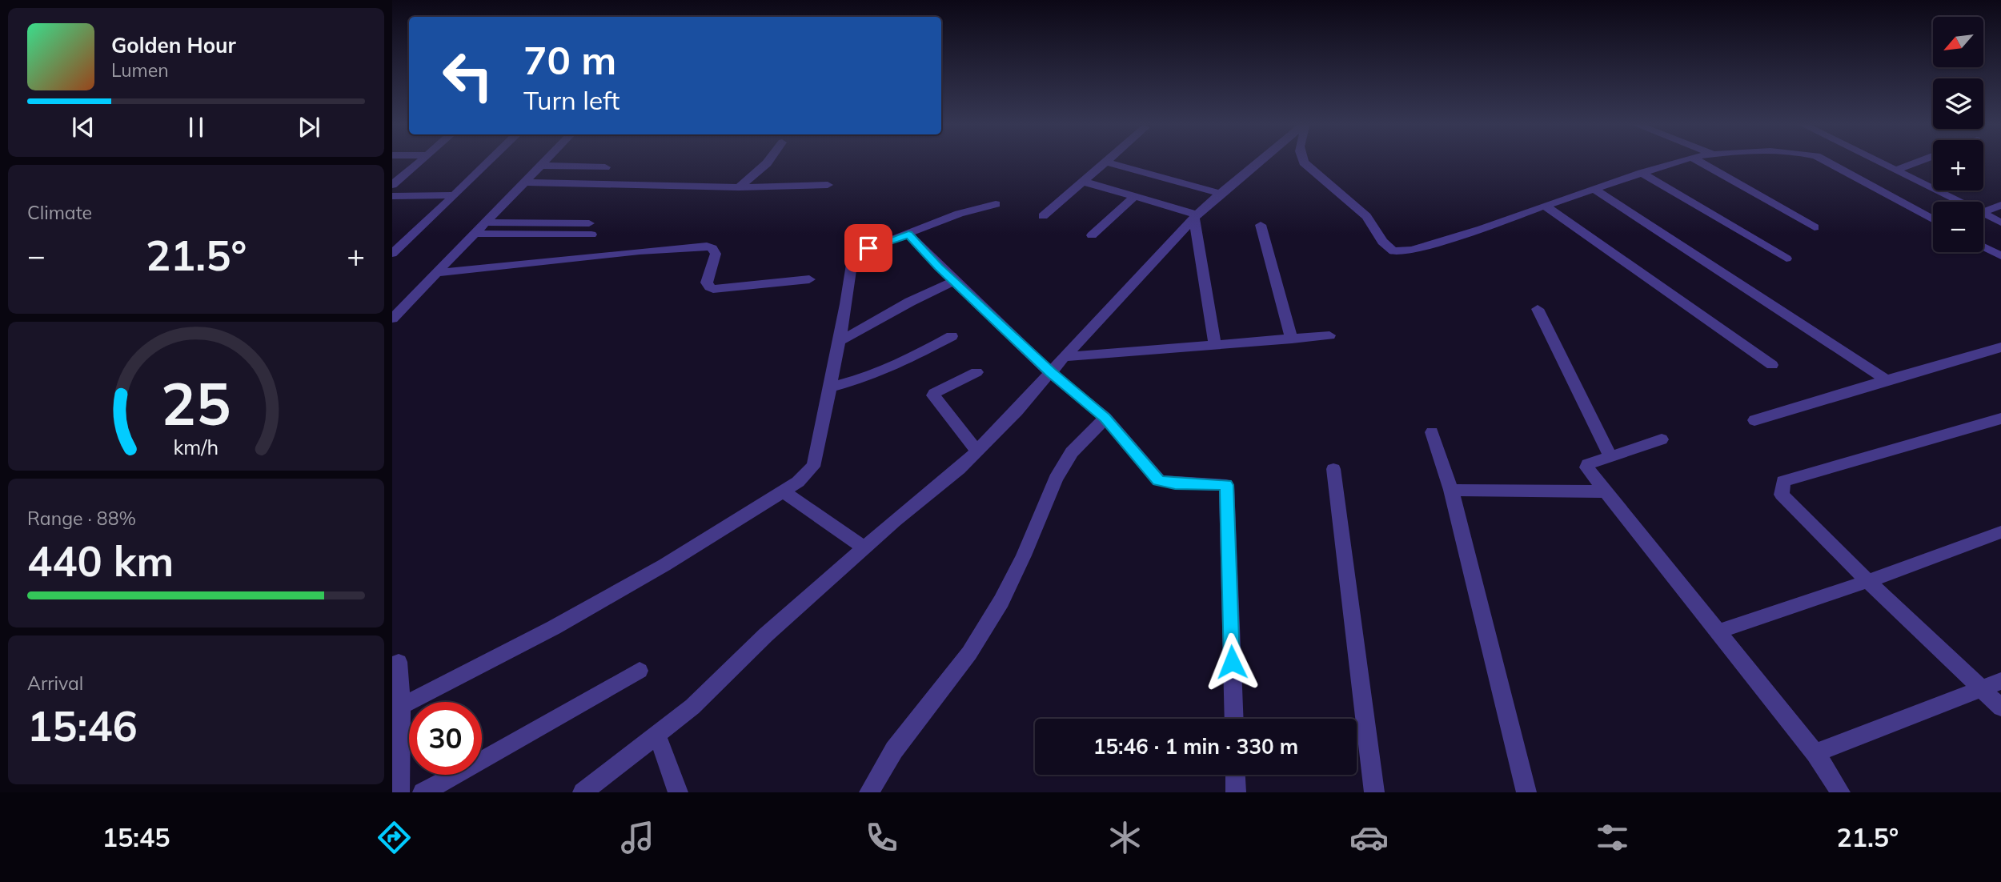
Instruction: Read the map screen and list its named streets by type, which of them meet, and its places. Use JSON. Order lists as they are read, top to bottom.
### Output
{
  "north": "bottom left",
  "page": {
    "map_buttons": ["+", "−"],
    "turn": ["70 m", "Turn left"],
    "song": ["Golden Hour", "Lumen"],
    "tile": [
      "Climate",
      ["Range · 88%", "440 km"],
      ["Arrival", "15:46"]
    ],
    "heat": ["−", "21.5°", "+"],
    "limit": "30",
    "trip": "15:46 · 1 min · 330 m",
    "tabs": ["15:45", "21.5°"],
    "gauge": ["25", "km/h"]
  }
}
